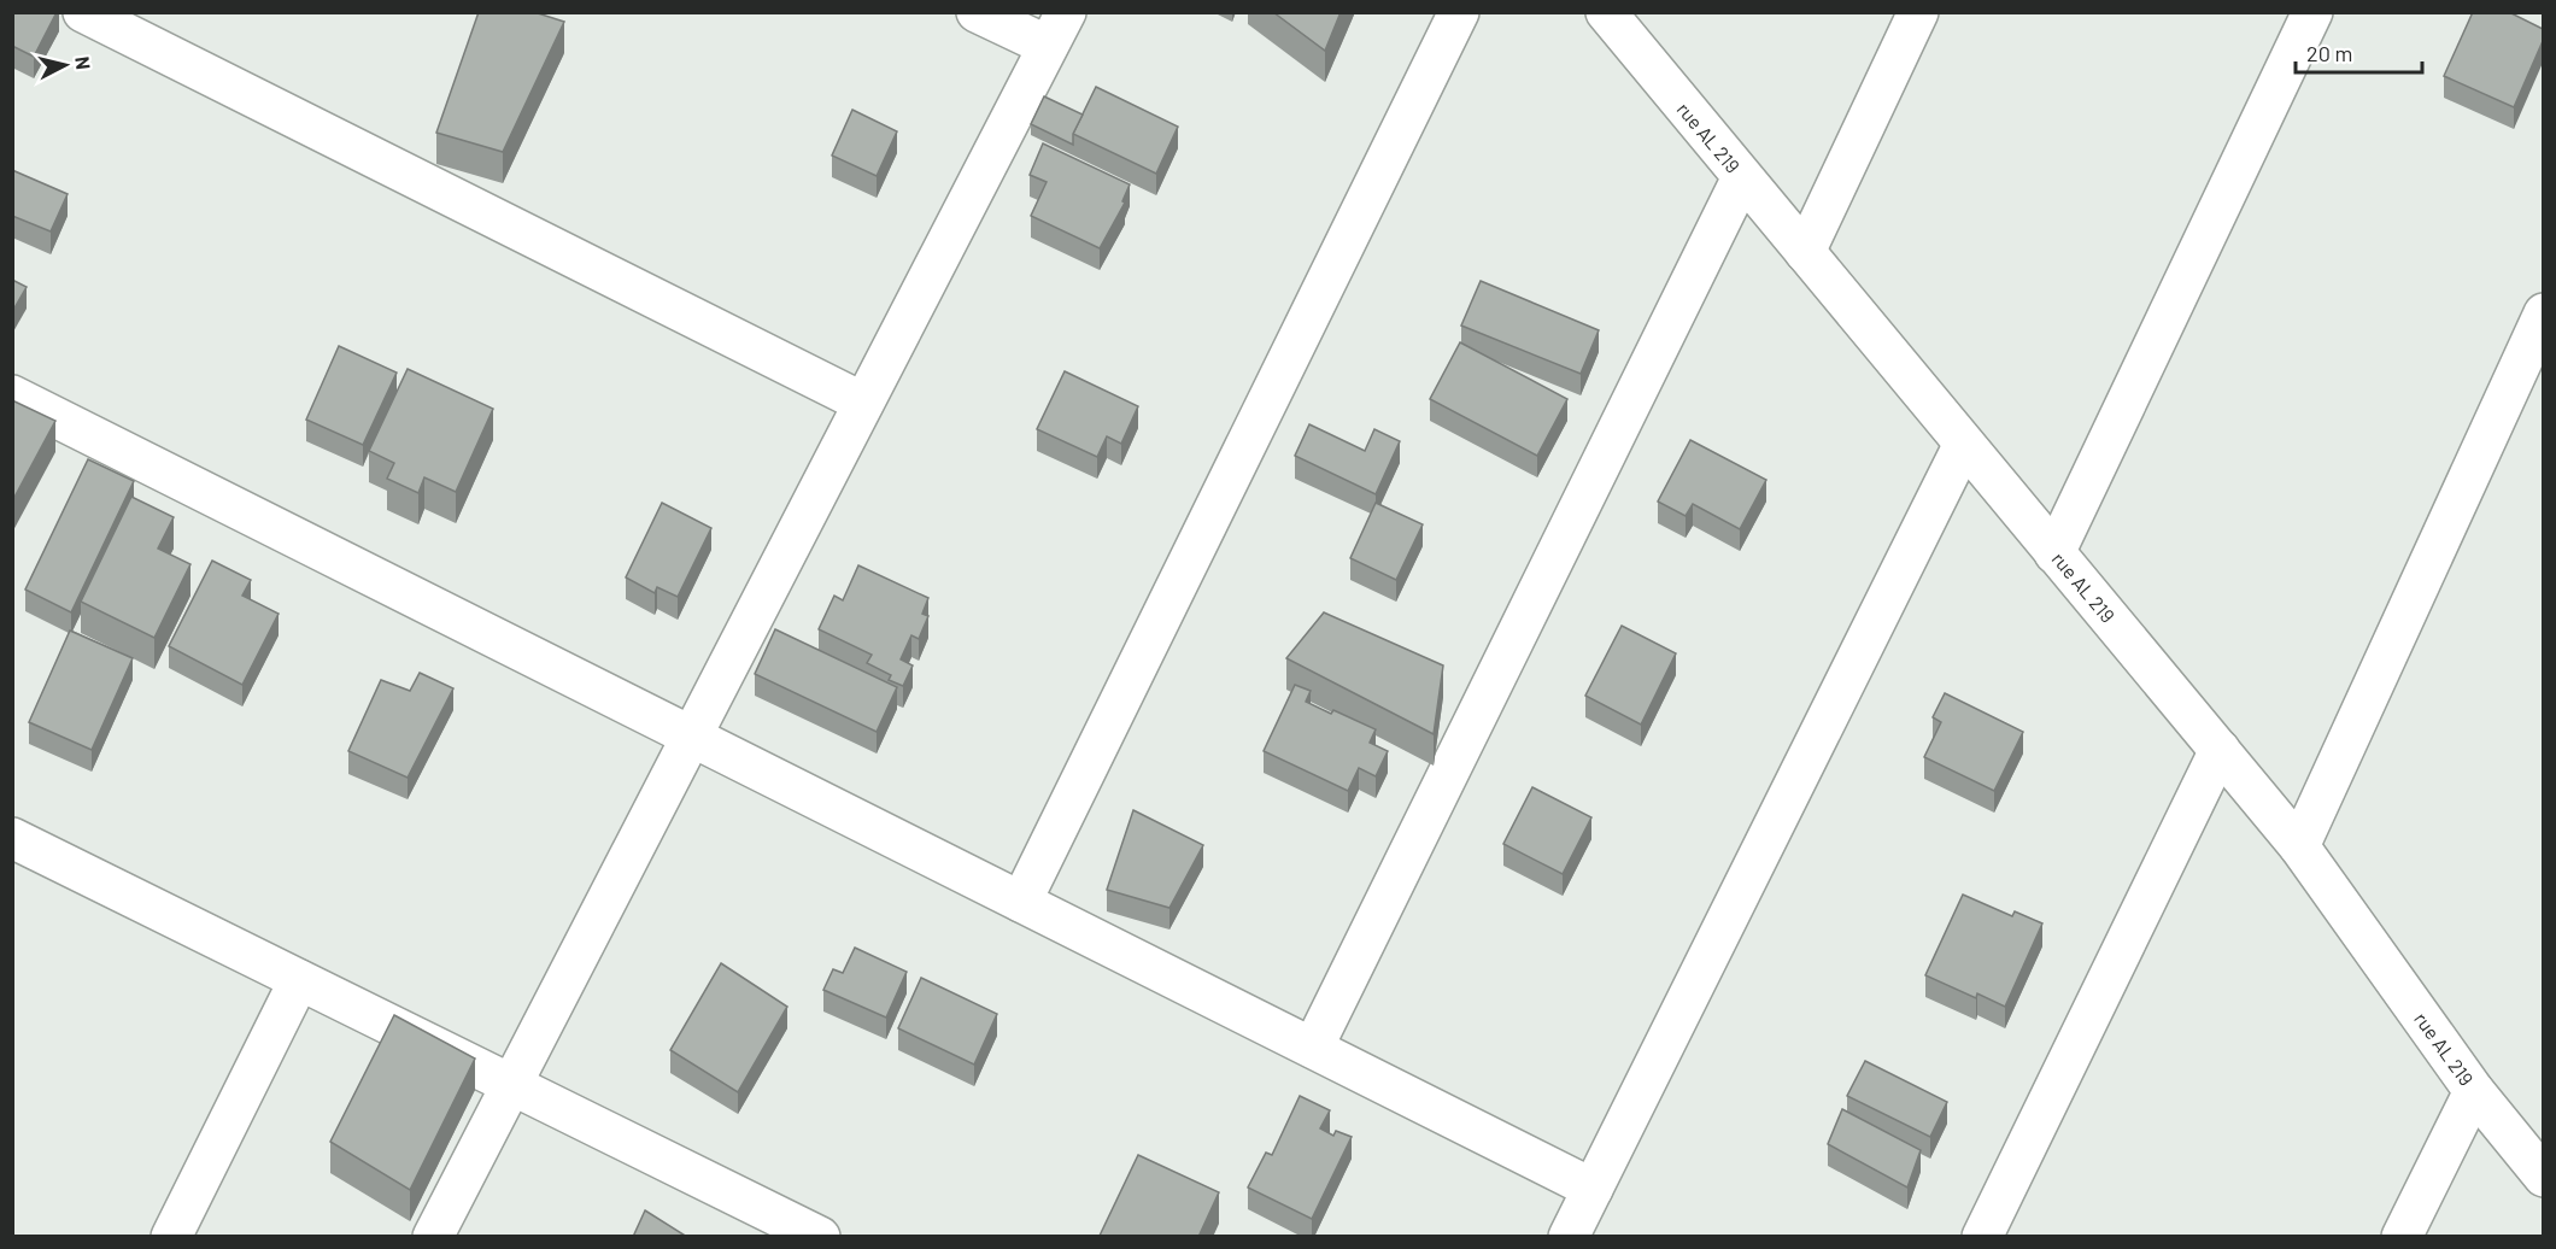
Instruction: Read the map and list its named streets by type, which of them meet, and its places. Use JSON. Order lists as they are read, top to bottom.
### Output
{
  "streets": {
    "street": ["rue AL 219"]
  },
  "scale_bar": "20 m",
  "north": "right"
}
